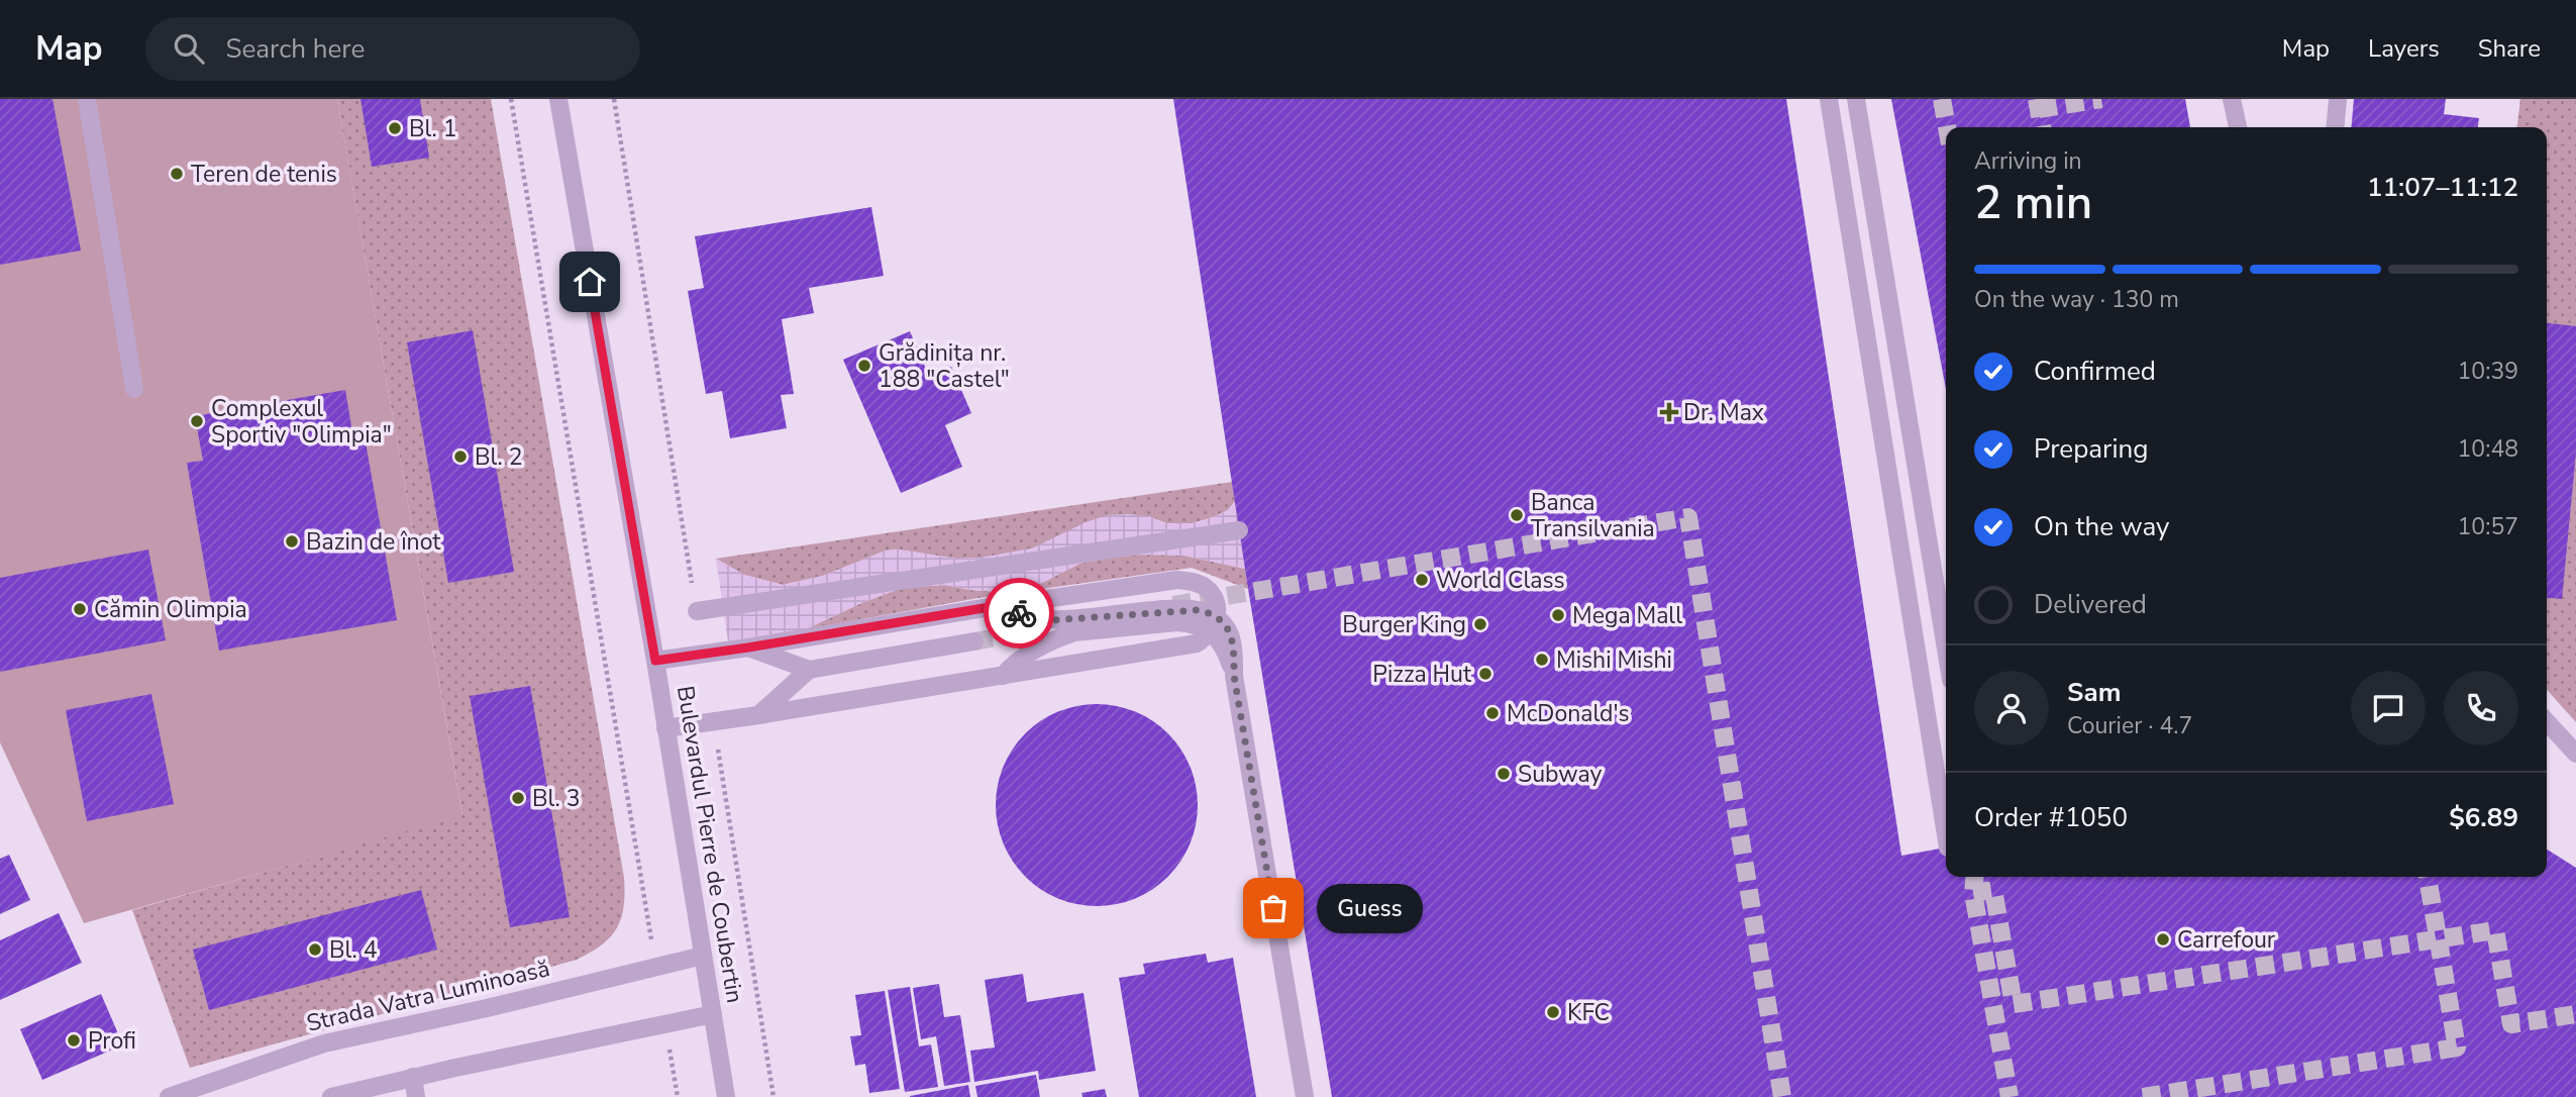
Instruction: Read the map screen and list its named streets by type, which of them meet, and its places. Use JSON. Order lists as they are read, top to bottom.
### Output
{
  "streets": {
    "street": ["Bulevardul Pierre de Coubertin", "Strada Vatra Luminoasă"]
  },
  "crossings": [
    ["Bulevardul Pierre de Coubertin", "Strada Vatra Luminoasă"]
  ],
  "places": {
    "other": [
      "Bl. 1",
      "Teren de tenis",
      "Grădinița nr. 188 \"Castel\"",
      "Complexul Sportiv \"Olimpia\"",
      "Bl. 2",
      "Banca Transilvania",
      "Bazin de înot",
      "World Class",
      "Cămin Olimpia",
      "Mega Mall",
      "Burger King",
      "Mishi Mishi",
      "Pizza Hut",
      "McDonald's",
      "Subway",
      "Bl. 3",
      "Guess",
      "Carrefour",
      "Bl. 4",
      "KFC",
      "Profi"
    ],
    "health": ["Dr. Max"]
  },
  "page": {
    "header": "Map",
    "search": "Search here",
    "nav": ["Map", "Layers", "Share"],
    "heading": ["2 min", "Arriving in", "11:07–11:12"],
    "panel": [
      "Sam",
      "Courier · 4.7",
      "Order #1050",
      "$6.89"
    ],
    "bar": "On the way · 130 m",
    "list": [
      ["Confirmed", "10:39"],
      ["Preparing", "10:48"],
      ["On the way", "10:57"],
      "Delivered"
    ],
    "bubble": "Guess"
  }
}
